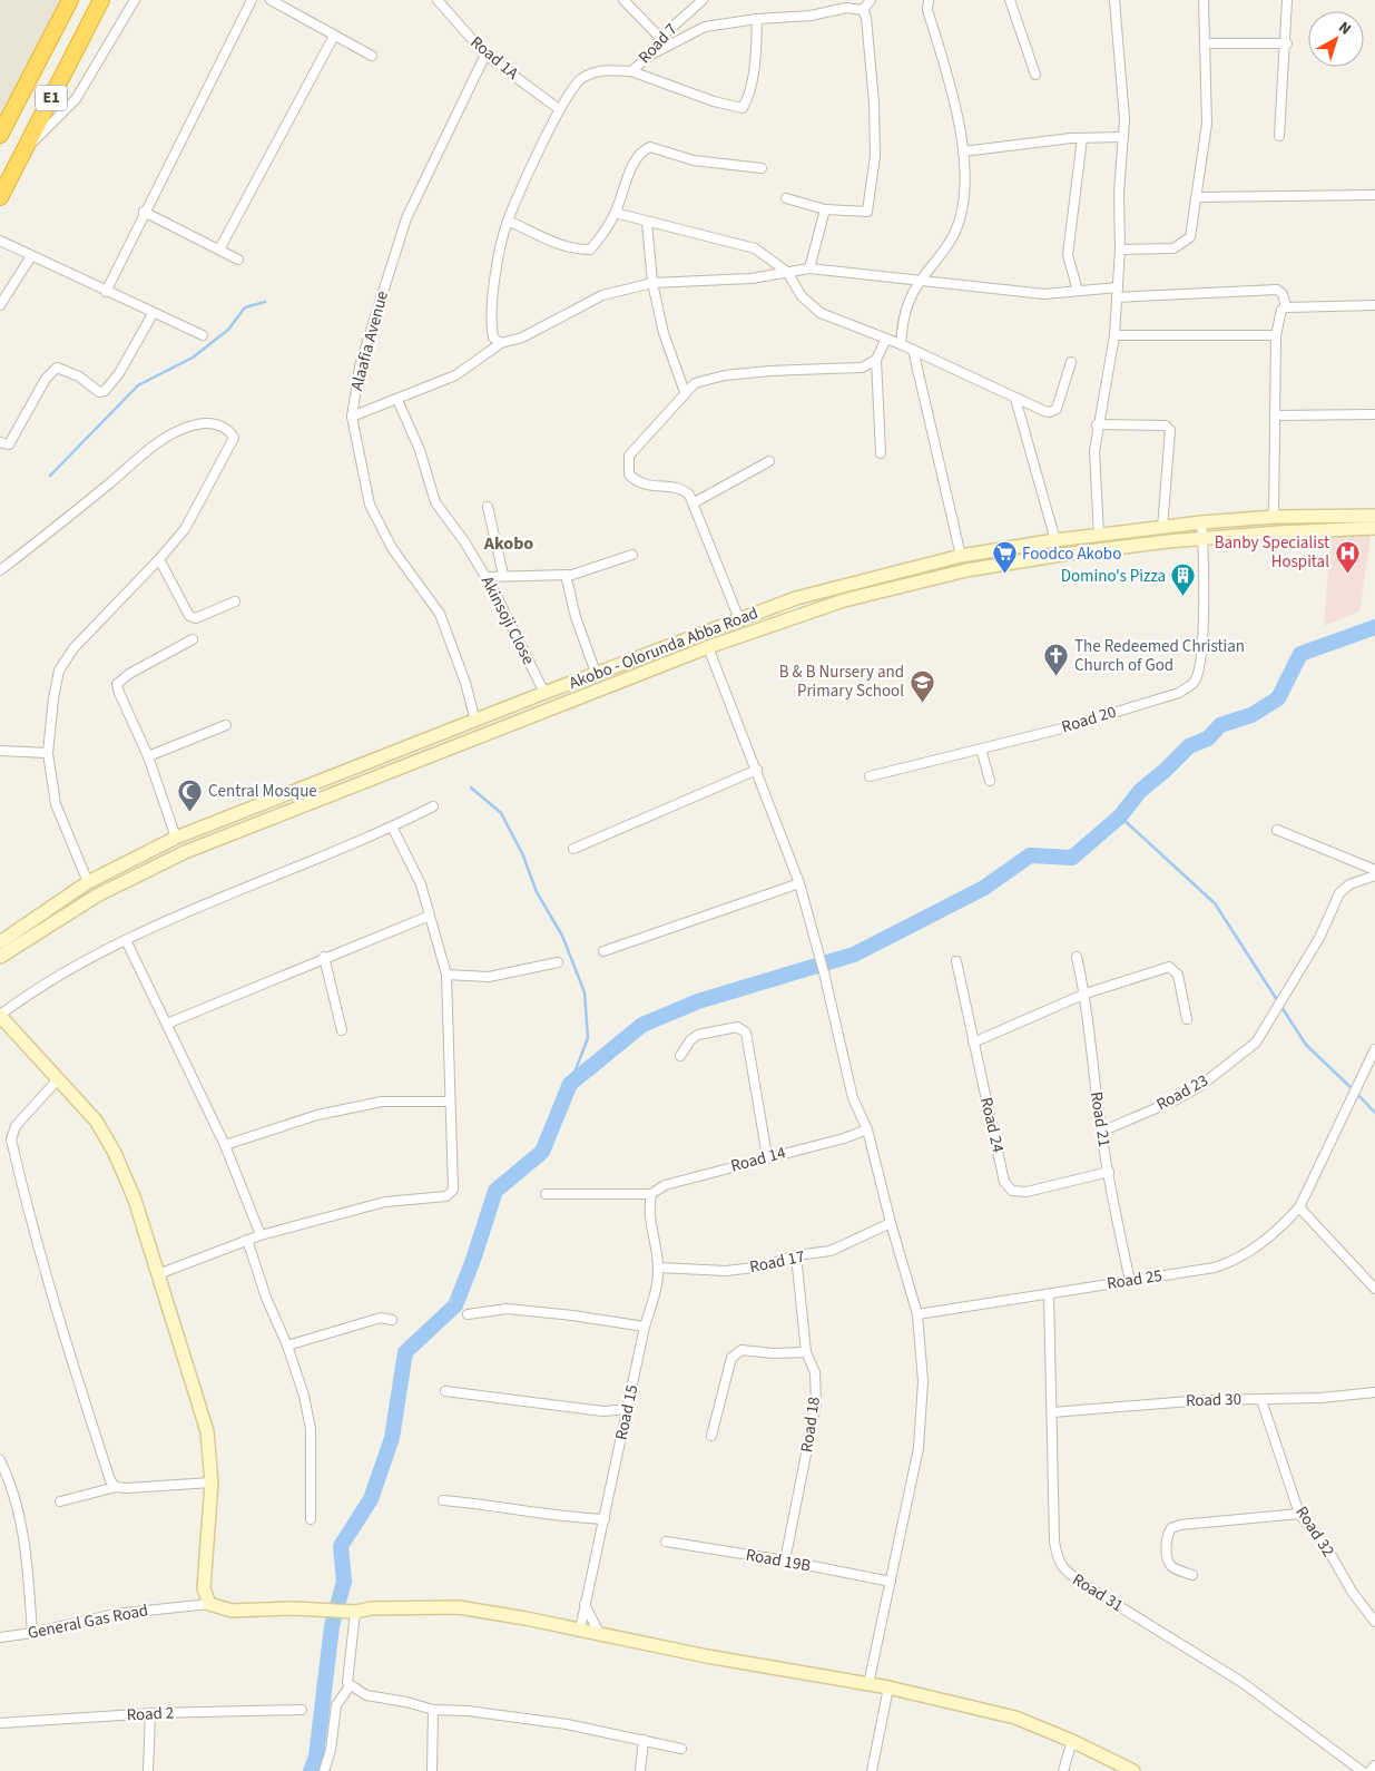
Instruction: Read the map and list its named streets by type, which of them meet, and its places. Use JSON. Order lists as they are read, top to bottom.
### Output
{
  "streets": {
    "highway": ["E1"],
    "main road": ["Akobo - Olorunda Abba Road"],
    "street": [
      "Road 7",
      "Road 1A",
      "Alaafia Avenue",
      "Akinsoji Close",
      "Road 20",
      "Road 23",
      "Road 21",
      "Road 24",
      "Road 14",
      "Road 17",
      "Road 25",
      "Road 30",
      "Road 15",
      "Road 18",
      "Road 32",
      "Road 19B",
      "Road 31",
      "General Gas Road",
      "Road 2"
    ]
  },
  "crossings": [
    ["Road 7", "Road 1A"],
    ["Road 1A", "Alaafia Avenue"],
    ["Alaafia Avenue", "Akobo - Olorunda Abba Road"],
    ["Akinsoji Close", "Akobo - Olorunda Abba Road"],
    ["Akobo - Olorunda Abba Road", "Road 20"],
    ["Road 23", "Road 21"],
    ["Road 21", "Road 24"],
    ["Road 21", "Road 25"],
    ["Road 14", "Road 15"],
    ["Road 17", "Road 15"],
    ["Road 17", "Road 18"],
    ["Road 25", "Road 31"],
    ["Road 30", "Road 32"],
    ["Road 30", "Road 31"],
    ["Road 18", "Road 19B"]
  ],
  "districts": ["Akobo"],
  "places": {
    "hospital": ["Banby Specialist Hospital"],
    "supermarket": ["Foodco Akobo"],
    "building": ["Domino's Pizza"],
    "church": ["The Redeemed Christian Church of God"],
    "school or university": ["B & B Nursery and Primary School"],
    "mosque": ["Central Mosque"]
  },
  "north": "top right"
}
